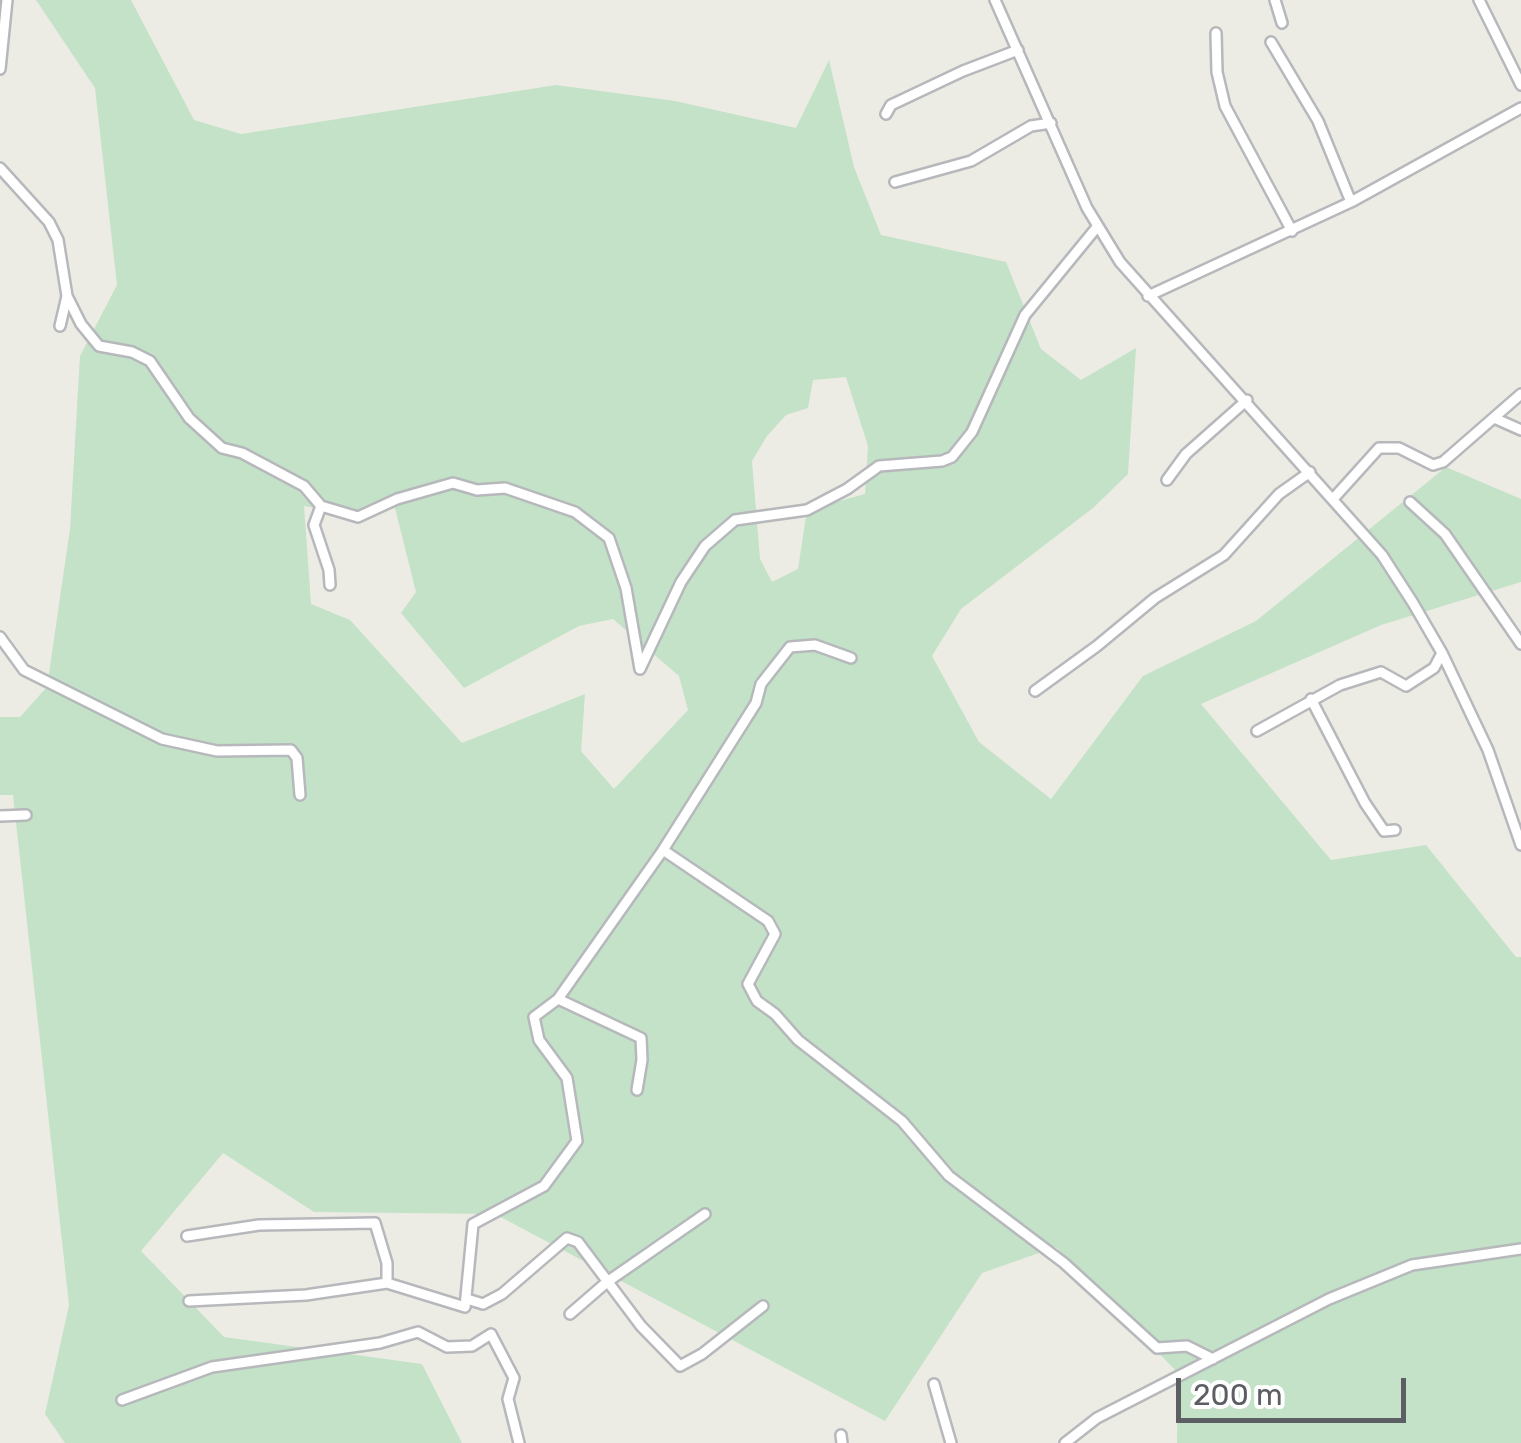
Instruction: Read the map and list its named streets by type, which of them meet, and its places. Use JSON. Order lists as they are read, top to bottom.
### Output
{
  "scale_bar": "200 m"
}
